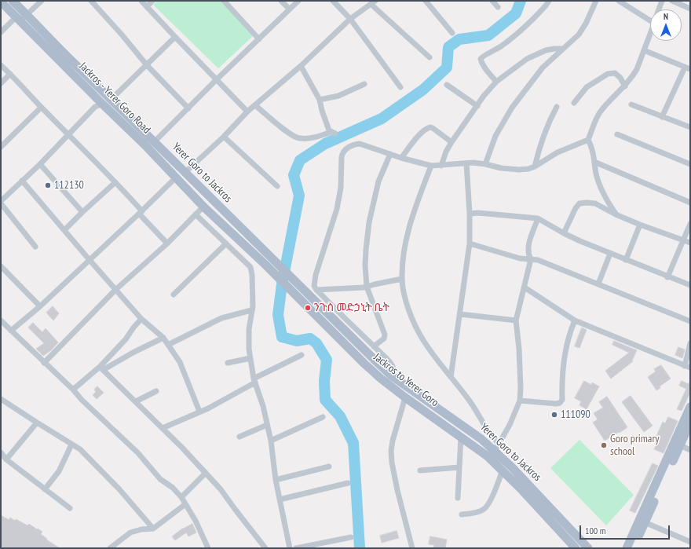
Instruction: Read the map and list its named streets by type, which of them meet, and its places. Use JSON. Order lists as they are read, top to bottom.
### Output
{
  "streets": {
    "main road": ["Jackros - Yerer Goro Road", "Yerer Goro to Jackros", "Jackros to Yerer Goro"]
  },
  "crossings": [
    ["Jackros - Yerer Goro Road", "Yerer Goro to Jackros"],
    ["Jackros - Yerer Goro Road", "Jackros to Yerer Goro"]
  ],
  "places": [
    "112130",
    "ንጉስ መድኃኒት ቤት",
    "111090",
    "Goro primary school"
  ],
  "scale_bar": "100 m",
  "north": "top"
}
